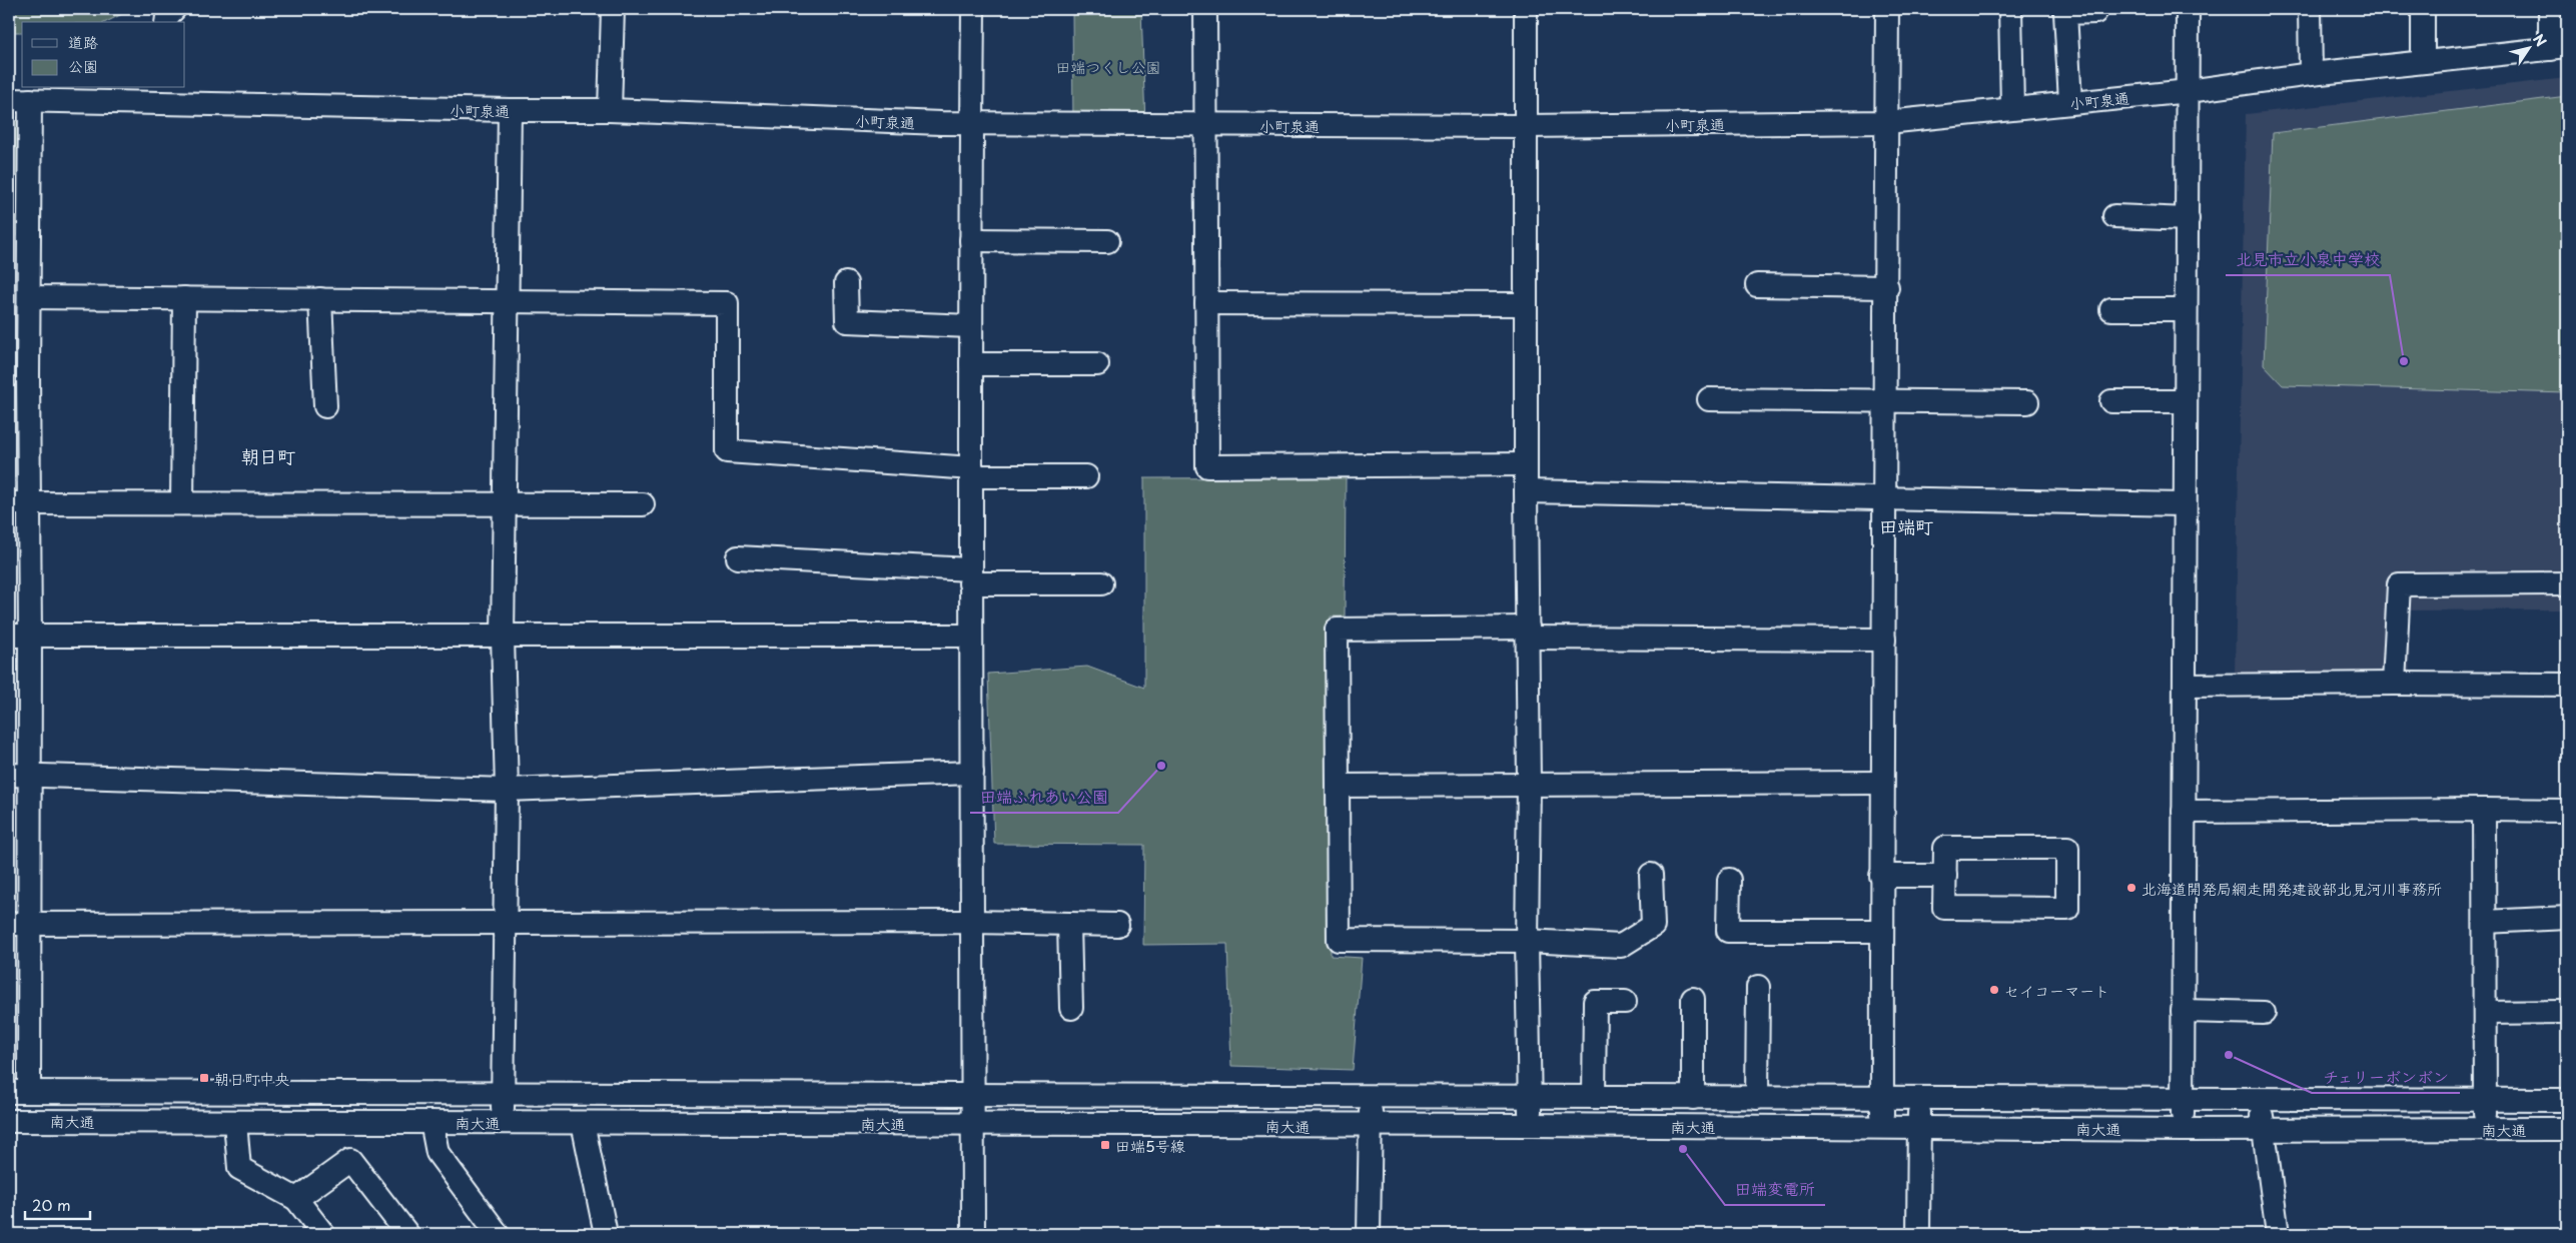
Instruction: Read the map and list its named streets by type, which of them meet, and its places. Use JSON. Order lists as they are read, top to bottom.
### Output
{
  "streets": {
    "street": ["小町泉通", "南大通"]
  },
  "districts": ["朝日町", "田端町"],
  "parks": ["田端つくし公園"],
  "places": {
    "other": [
      "北見市立小泉中学校",
      "田端ふれあい公園",
      "北海道開発局網走開発建設部北見河川事務所",
      "セイコーマート",
      "チェリーボンボン",
      "田端変電所"
    ],
    "transit": ["朝日町中央", "田端5号線"]
  },
  "legend": ["道路", "公園"],
  "scale_bar": "20 m",
  "north": "top right"
}
